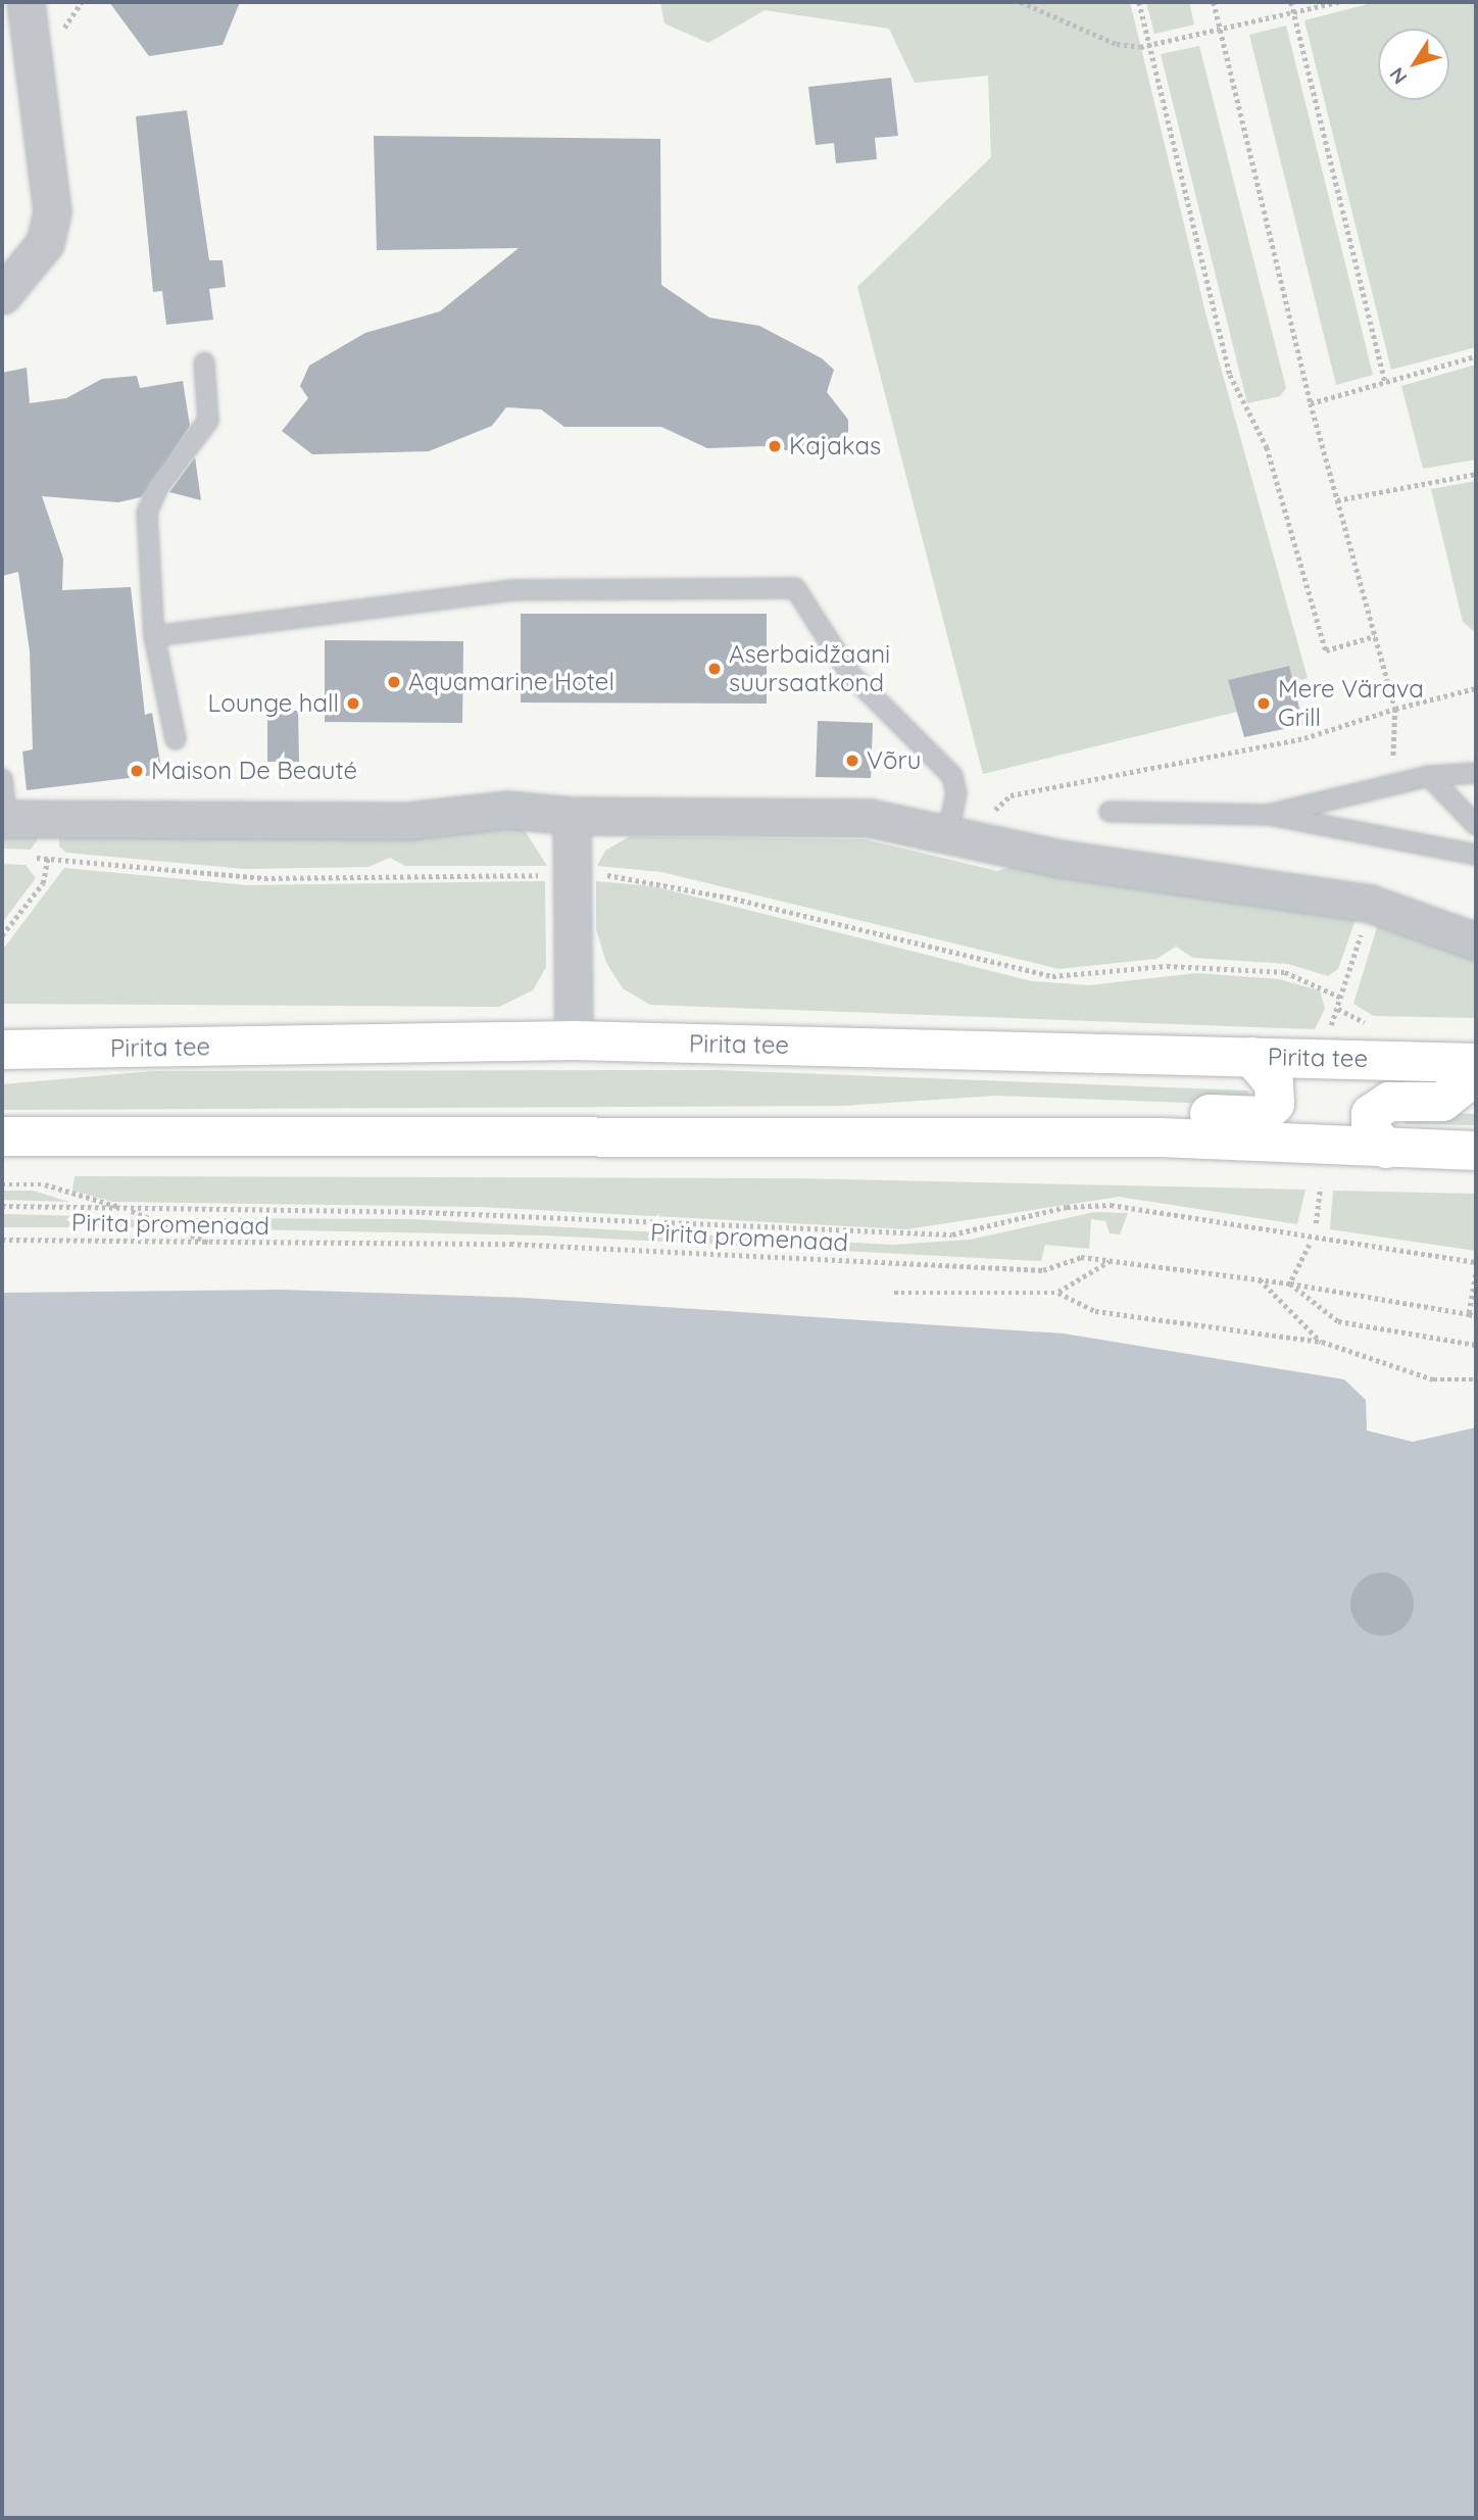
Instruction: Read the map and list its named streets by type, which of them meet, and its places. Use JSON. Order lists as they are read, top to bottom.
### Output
{
  "streets": {
    "main road": ["Pirita tee"],
    "path": ["Pirita promenaad"]
  },
  "places": [
    "Kajakas",
    "Aserbaidžaani suursaatkond",
    "Aquamarine Hotel",
    "Lounge hall",
    "Mere Värava Grill",
    "Võru",
    "Maison De Beauté"
  ],
  "north": "bottom left"
}
